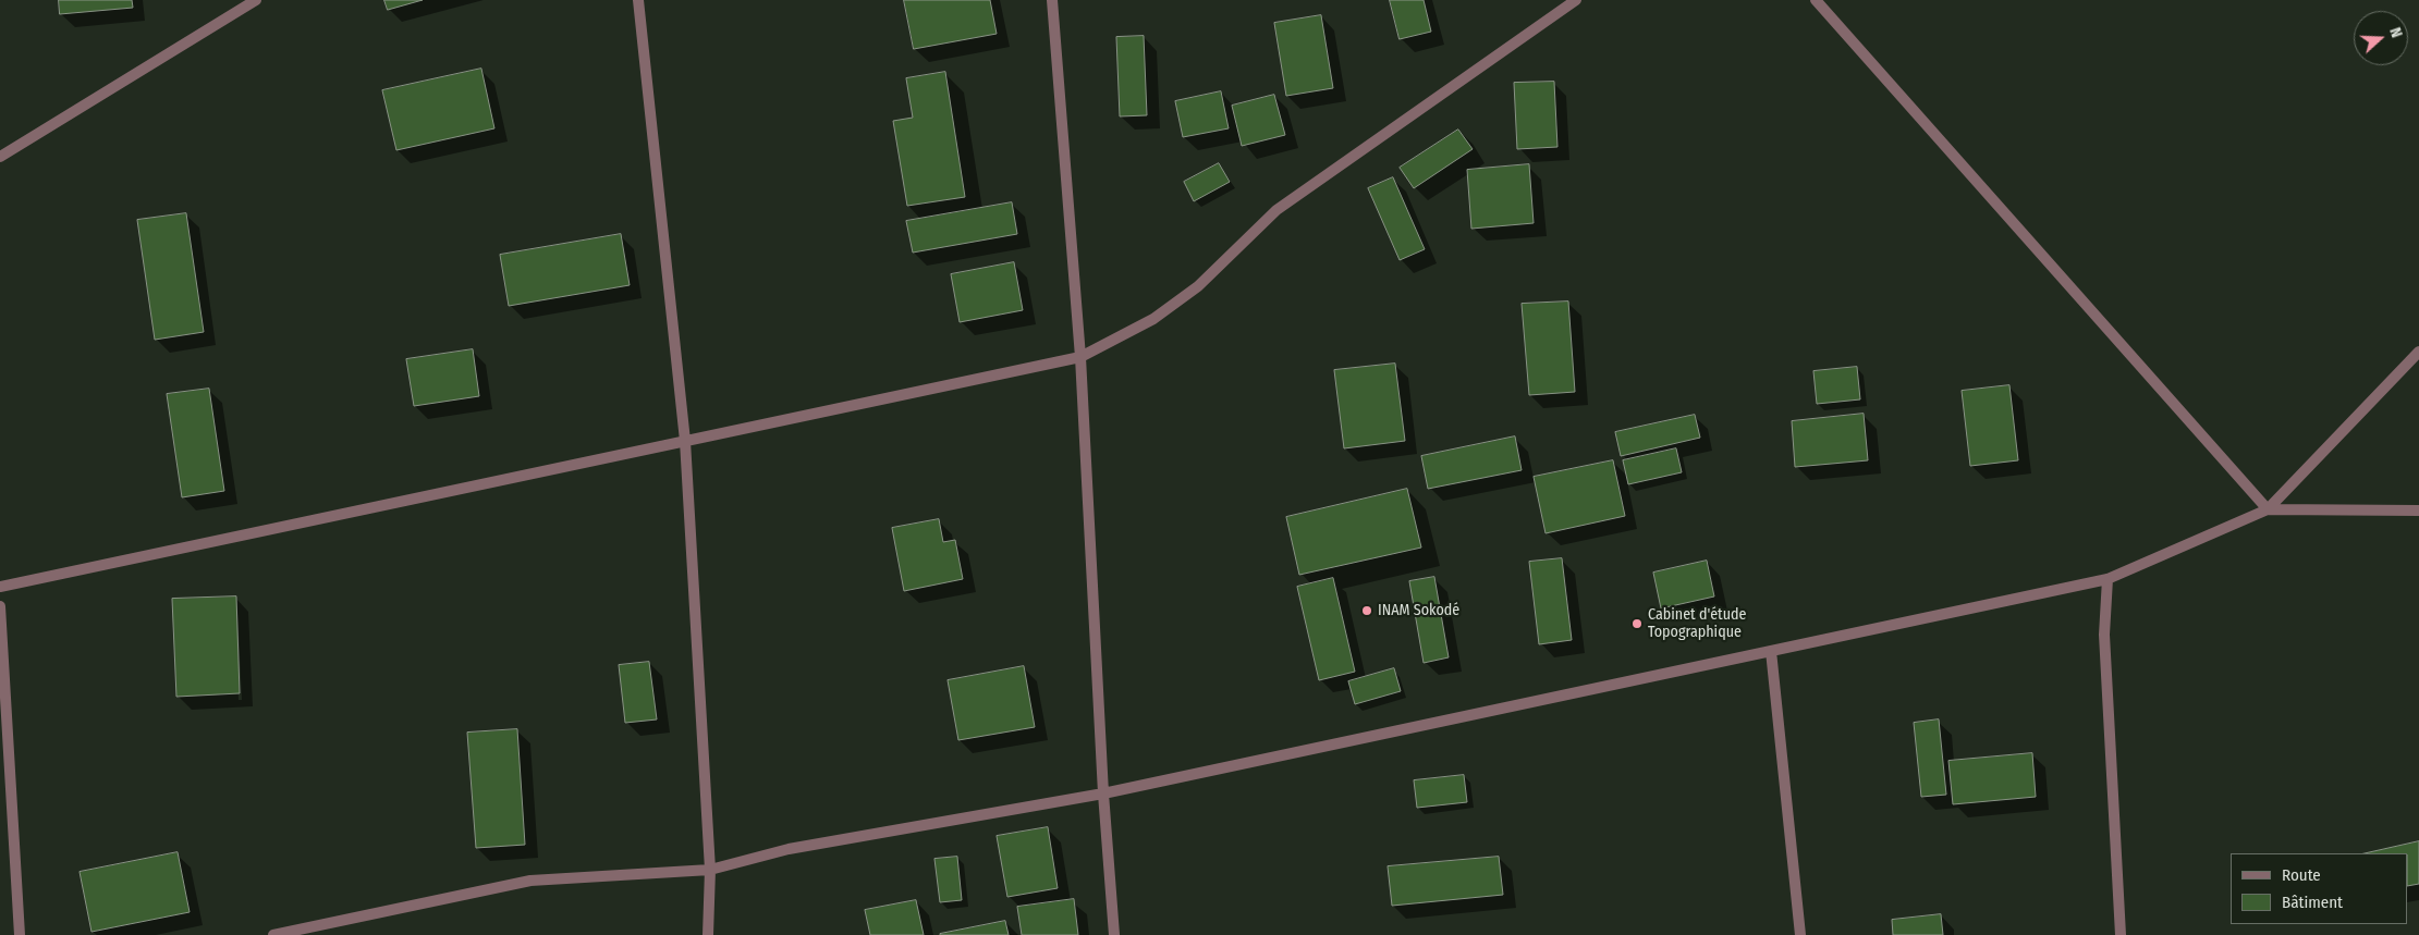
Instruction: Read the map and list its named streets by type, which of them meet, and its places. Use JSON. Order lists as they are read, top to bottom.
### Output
{
  "places": ["INAM Sokodé", "Cabinet d'étude Topographique"],
  "legend": ["Route", "Bâtiment"],
  "north": "right"
}
